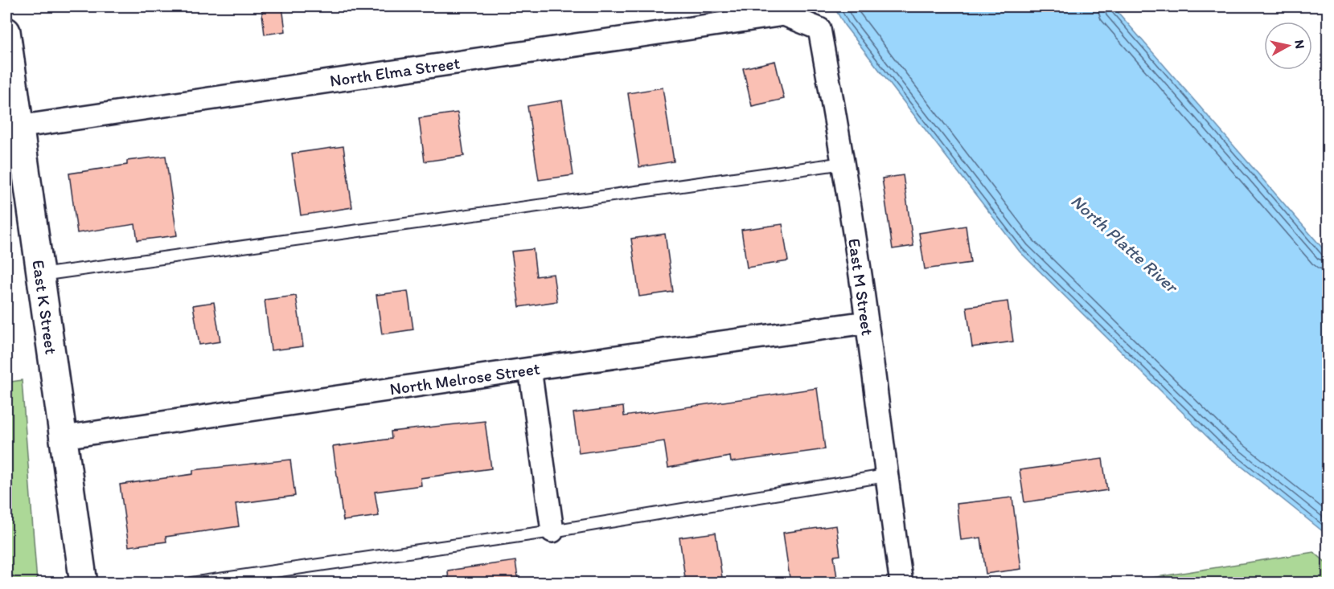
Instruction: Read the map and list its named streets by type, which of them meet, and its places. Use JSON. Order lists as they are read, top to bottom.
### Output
{
  "streets": {
    "street": [
      "North Elma Street",
      "East M Street",
      "East K Street",
      "North Melrose Street"
    ]
  },
  "crossings": [
    ["North Elma Street", "East M Street"],
    ["North Elma Street", "East K Street"],
    ["East M Street", "North Melrose Street"],
    ["East K Street", "North Melrose Street"]
  ],
  "water": ["North Platte River"],
  "north": "right"
}
